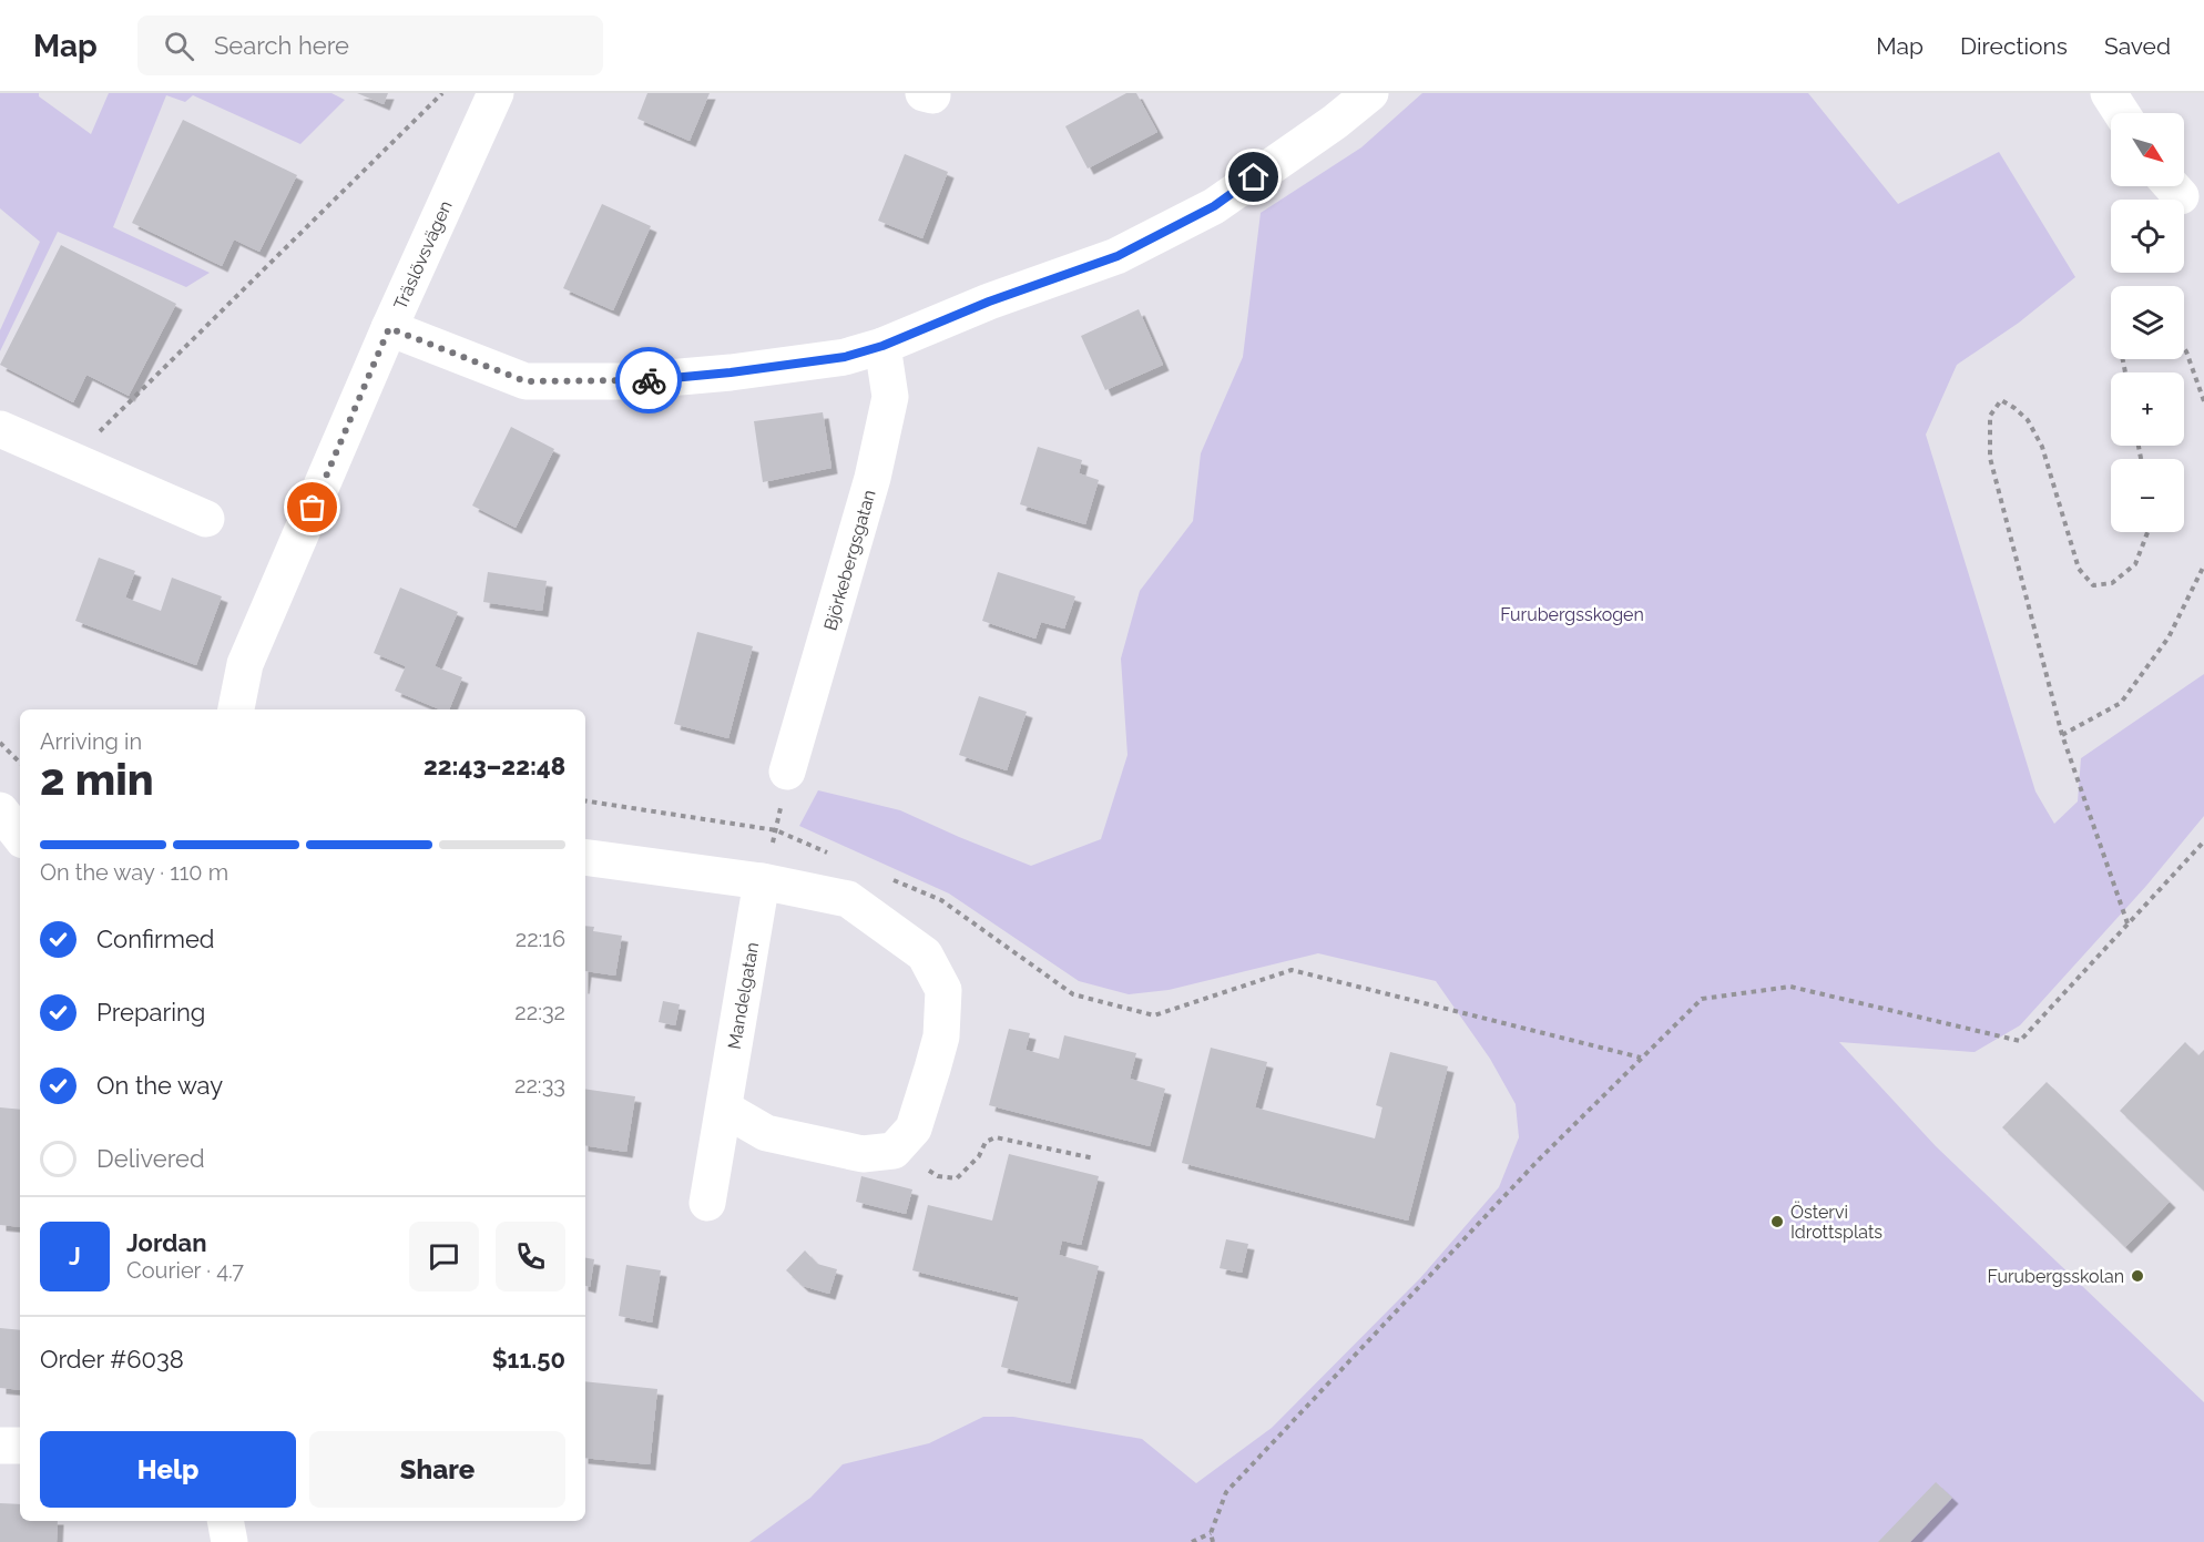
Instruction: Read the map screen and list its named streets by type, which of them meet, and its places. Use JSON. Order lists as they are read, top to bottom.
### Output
{
  "streets": {
    "street": ["Träslövsvägen", "Björkebergsgatan", "Mandelgatan"]
  },
  "parks": ["Furubergsskogen"],
  "places": ["Östervi Idrottsplats", "Furubergsskolan"],
  "north": "bottom right",
  "page": {
    "header": "Map",
    "search": "Search here",
    "nav": ["Map", "Directions", "Saved"],
    "map_buttons": ["+", "−"],
    "heading": ["2 min", "Arriving in", "22:43–22:48"],
    "panel": [
      "Jordan",
      "Courier · 4.7",
      "Order #6038",
      "$11.50"
    ],
    "bar": "On the way · 110 m",
    "list": [
      ["Confirmed", "22:16"],
      ["Preparing", "22:32"],
      ["On the way", "22:33"],
      "Delivered"
    ],
    "round": "J",
    "buttons": ["Help", "Share"]
  }
}
